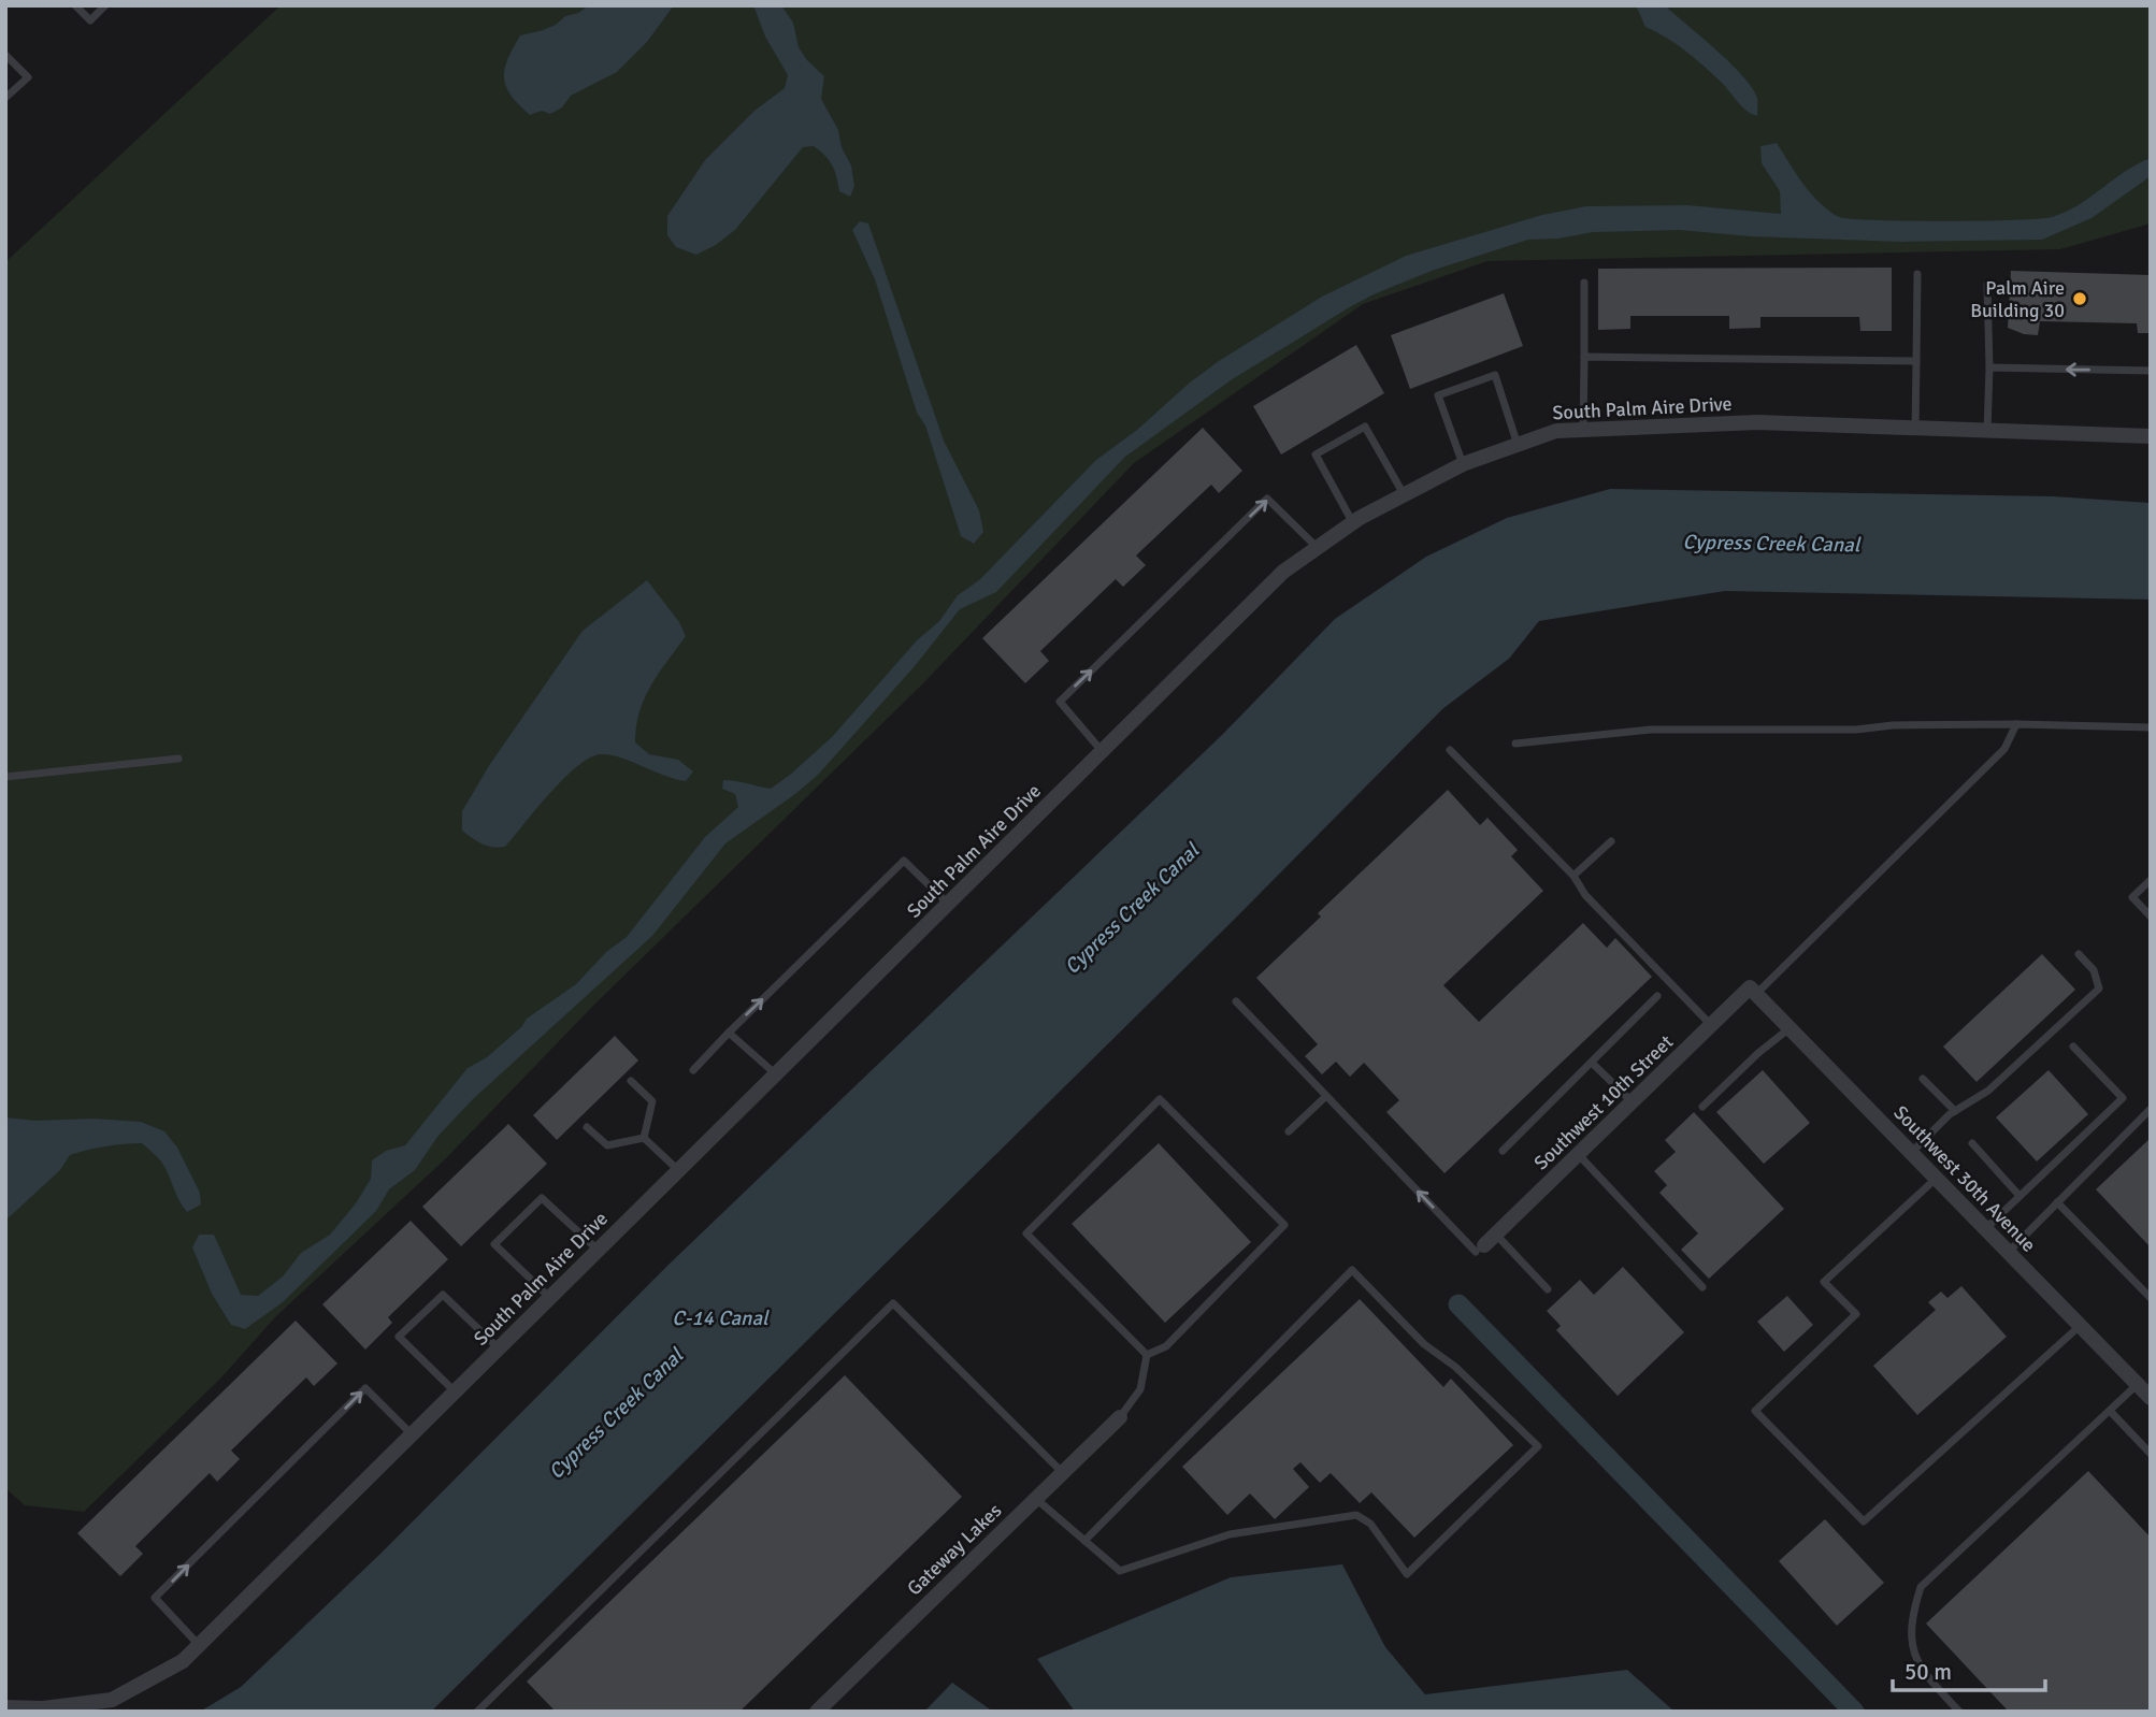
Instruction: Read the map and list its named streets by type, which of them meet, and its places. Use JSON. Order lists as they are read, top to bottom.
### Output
{
  "streets": {
    "street": [
      "South Palm Aire Drive",
      "Southwest 10th Street",
      "Southwest 30th Avenue",
      "Gateway Lakes"
    ]
  },
  "crossings": [
    ["Southwest 10th Street", "Southwest 30th Avenue"]
  ],
  "water": ["Cypress Creek Canal", "C-14 Canal"],
  "places": ["Palm Aire Building 30"],
  "scale_bar": "50 m"
}
